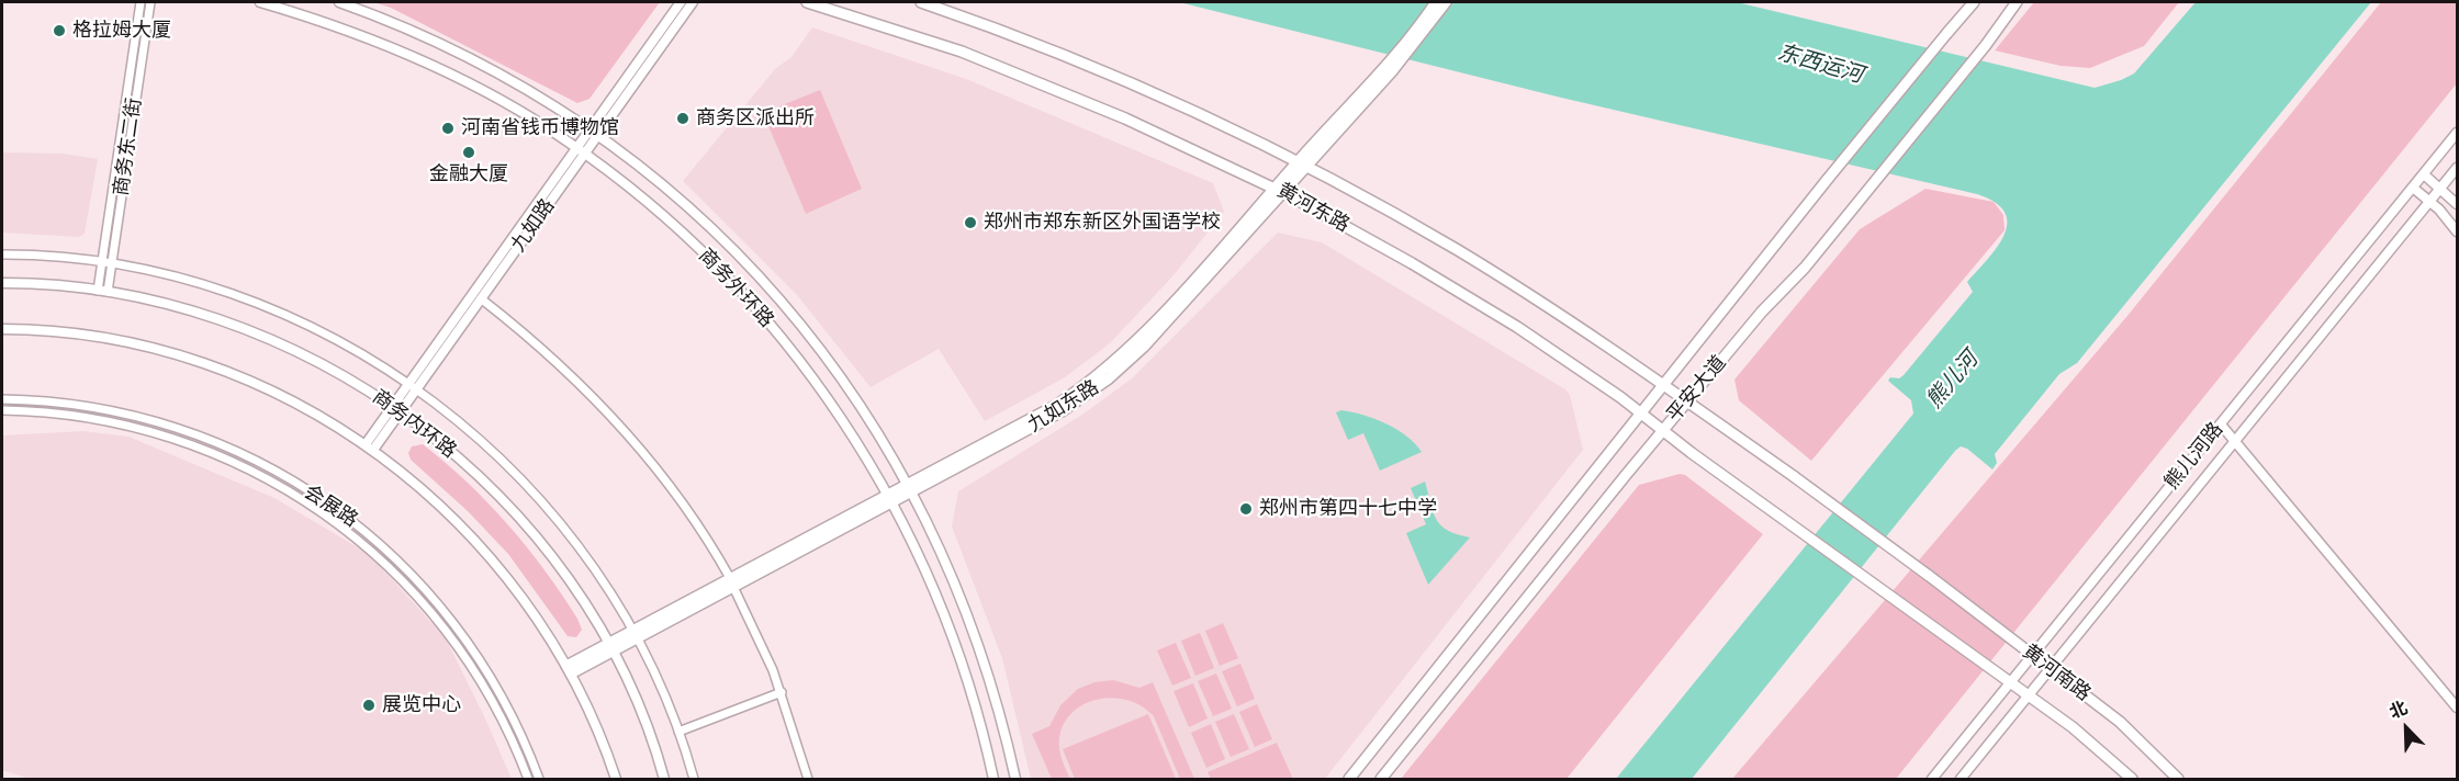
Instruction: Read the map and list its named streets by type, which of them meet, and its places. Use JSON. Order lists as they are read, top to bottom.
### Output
{
  "streets": {
    "main road": [
      "黄河东路",
      "平安大道",
      "九如东路",
      "黄河南路"
    ],
    "street": [
      "商务东二街",
      "九如路",
      "商务外环路",
      "商务内环路",
      "熊儿河路",
      "会展路"
    ]
  },
  "crossings": [
    ["商务东二街", "商务内环路"],
    ["黄河东路", "平安大道"],
    ["黄河东路", "九如东路"],
    ["黄河东路", "黄河南路"],
    ["九如路", "商务外环路"],
    ["九如路", "商务内环路"],
    ["商务外环路", "九如东路"],
    ["九如东路", "商务内环路"],
    ["熊儿河路", "黄河南路"]
  ],
  "water": ["东西运河", "熊儿河"],
  "places": [
    "格拉姆大厦",
    "商务区派出所",
    "河南省钱币博物馆",
    "金融大厦",
    "郑州市郑东新区外国语学校",
    "郑州市第四十七中学",
    "展览中心"
  ],
  "north": "top left"
}
